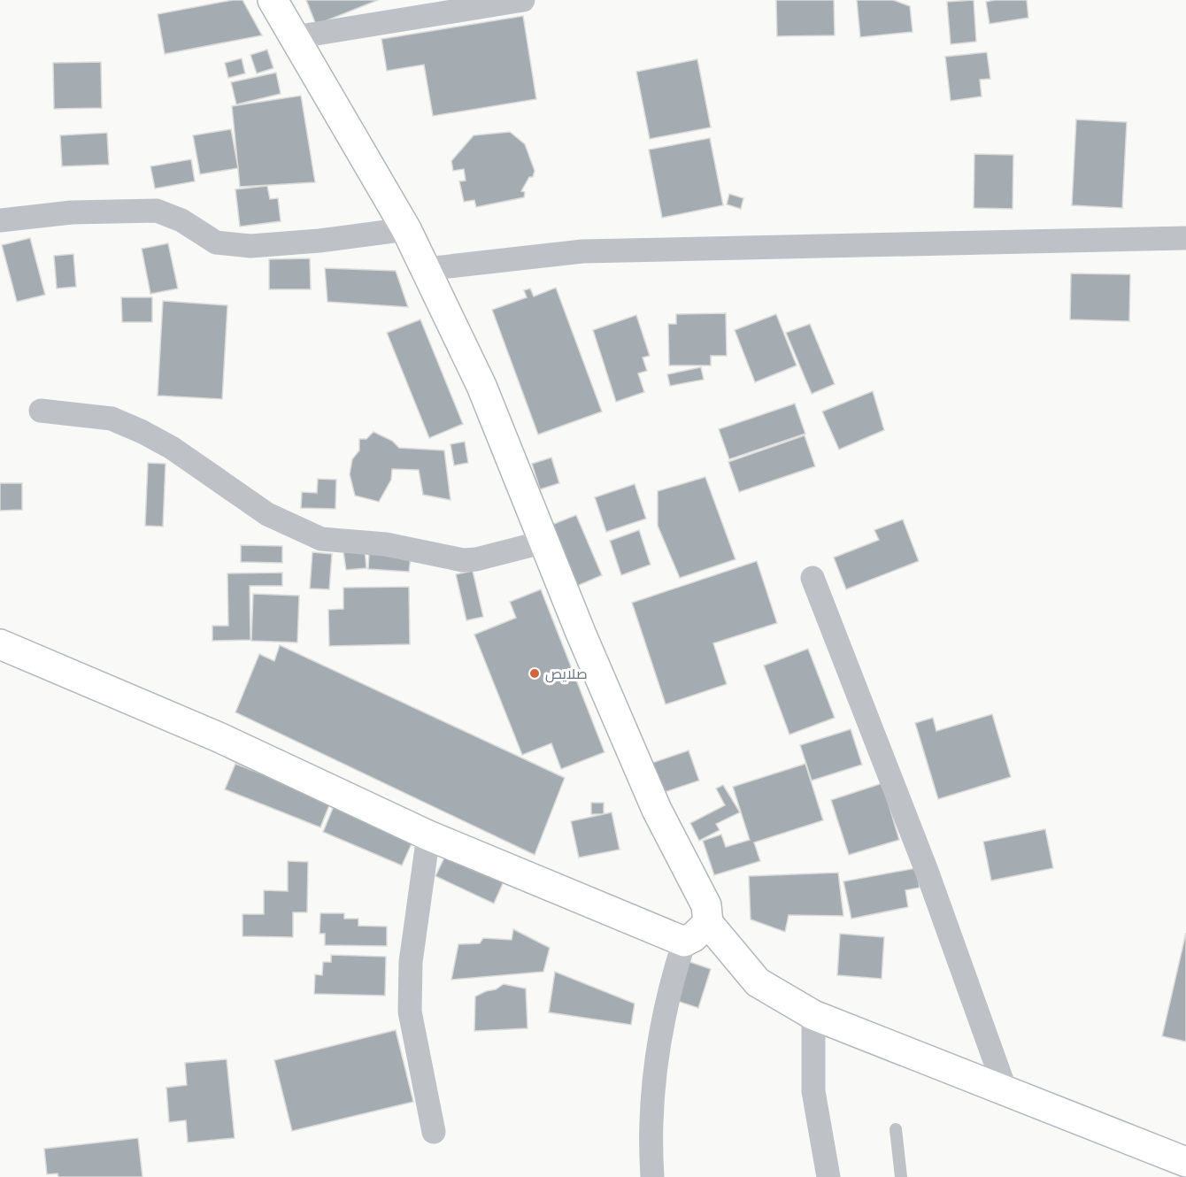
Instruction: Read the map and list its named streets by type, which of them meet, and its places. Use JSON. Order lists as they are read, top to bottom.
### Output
{
  "places": ["صلايص"]
}
